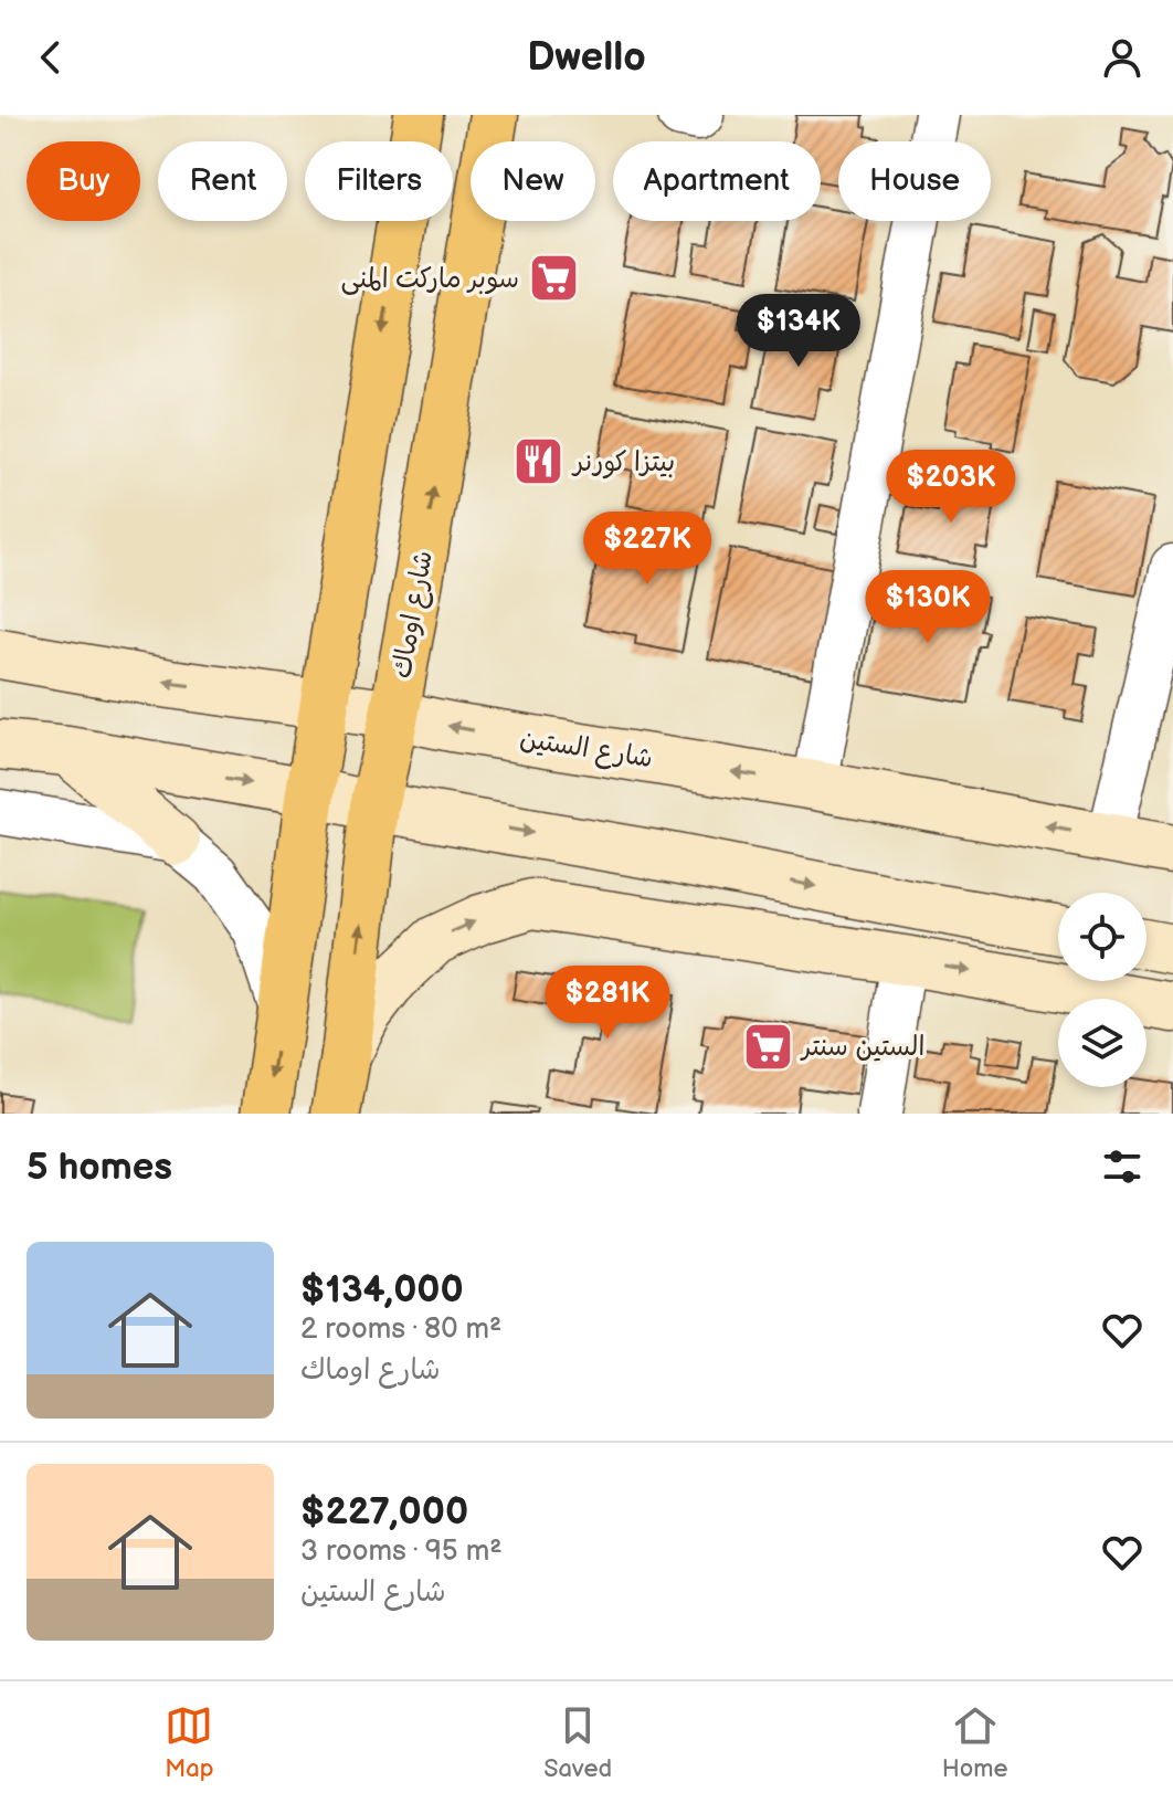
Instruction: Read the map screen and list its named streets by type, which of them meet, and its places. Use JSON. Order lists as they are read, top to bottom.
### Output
{
  "streets": {
    "main road": ["شارع اوماك", "شارع الستين"]
  },
  "crossings": [
    ["شارع اوماك", "شارع الستين"]
  ],
  "places": {
    "supermarket": ["سوبر ماركت المنى", "الستين سنتر"],
    "restaurant": ["بيتزا كورنر"]
  },
  "page": {
    "header": "Dwello",
    "chip": [
      "Buy",
      "Rent",
      "Filters",
      "New",
      "Apartment",
      "House"
    ],
    "price": [
      "$134K",
      "$203K",
      "$227K",
      "$130K",
      "$281K"
    ],
    "heading": "5 homes",
    "list": [
      {
        "name": "$134,000",
        "note": "2 rooms · 80 m² · شارع اوماك"
      },
      {
        "name": "$227,000",
        "note": "3 rooms · 95 m² · شارع الستين"
      }
    ],
    "tabs": ["Map", "Saved", "Home"]
  }
}
